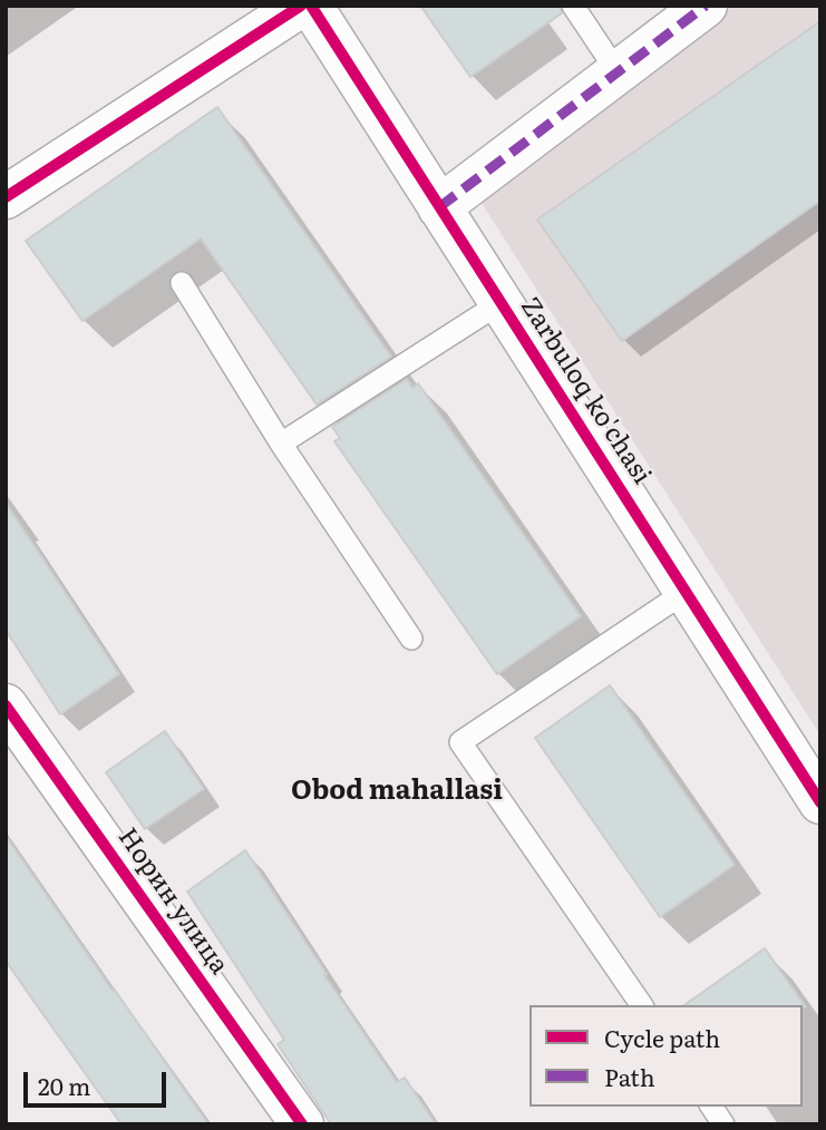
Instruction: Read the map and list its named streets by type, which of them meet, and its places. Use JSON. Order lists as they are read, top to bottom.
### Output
{
  "streets": {
    "street": ["Zarbuloq ko'chasi", "Норин улица"]
  },
  "districts": ["Obod mahallasi"],
  "legend": ["Cycle path", "Path"],
  "scale_bar": "20 m"
}
